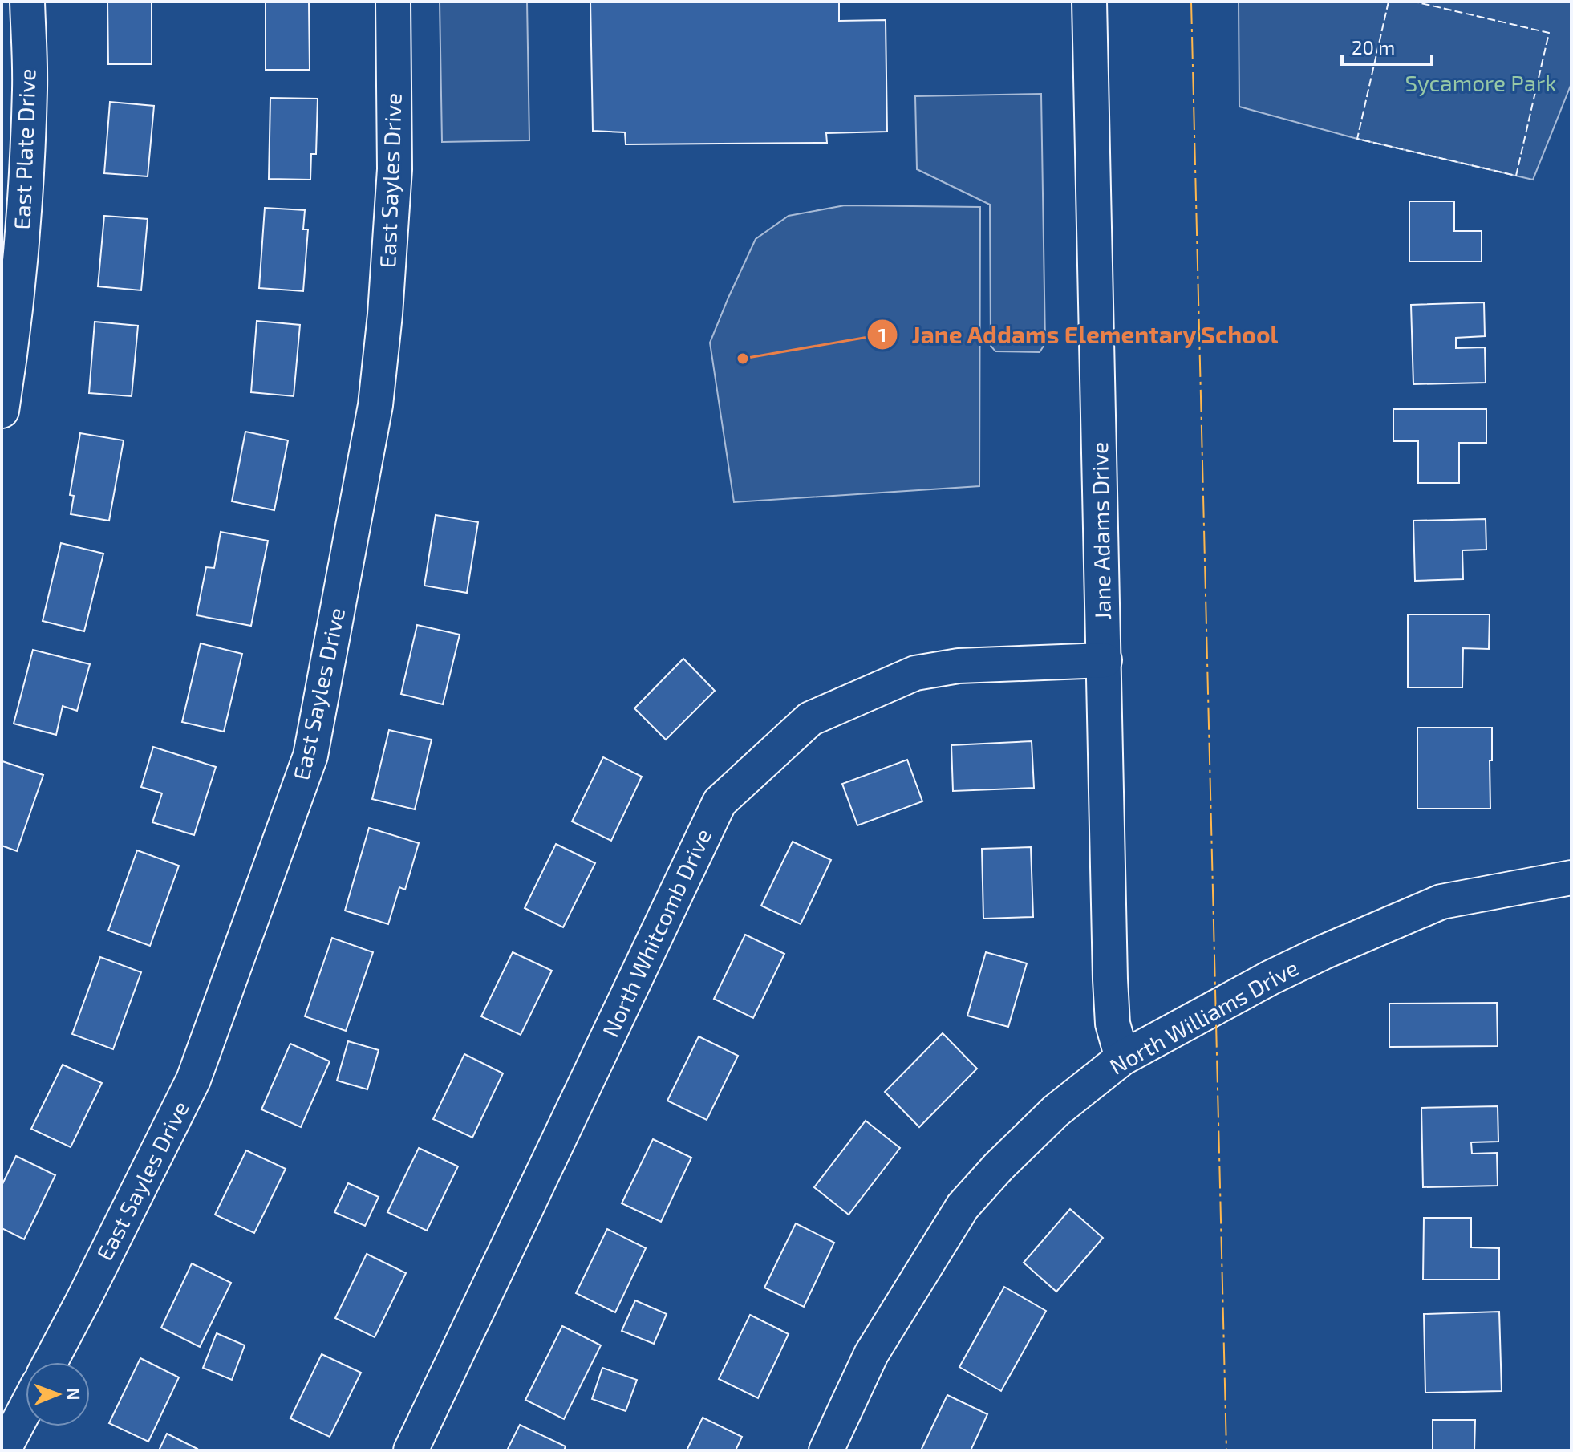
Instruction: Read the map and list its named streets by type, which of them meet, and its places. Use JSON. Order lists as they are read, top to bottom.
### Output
{
  "streets": {
    "street": [
      "East Plate Drive",
      "East Sayles Drive",
      "Jane Adams Drive",
      "North Whitcomb Drive",
      "North Williams Drive"
    ]
  },
  "crossings": [
    ["Jane Adams Drive", "North Whitcomb Drive"],
    ["Jane Adams Drive", "North Williams Drive"]
  ],
  "parks": ["Sycamore Park"],
  "places": ["Jane Addams Elementary School"],
  "scale_bar": "20 m",
  "north": "right"
}
